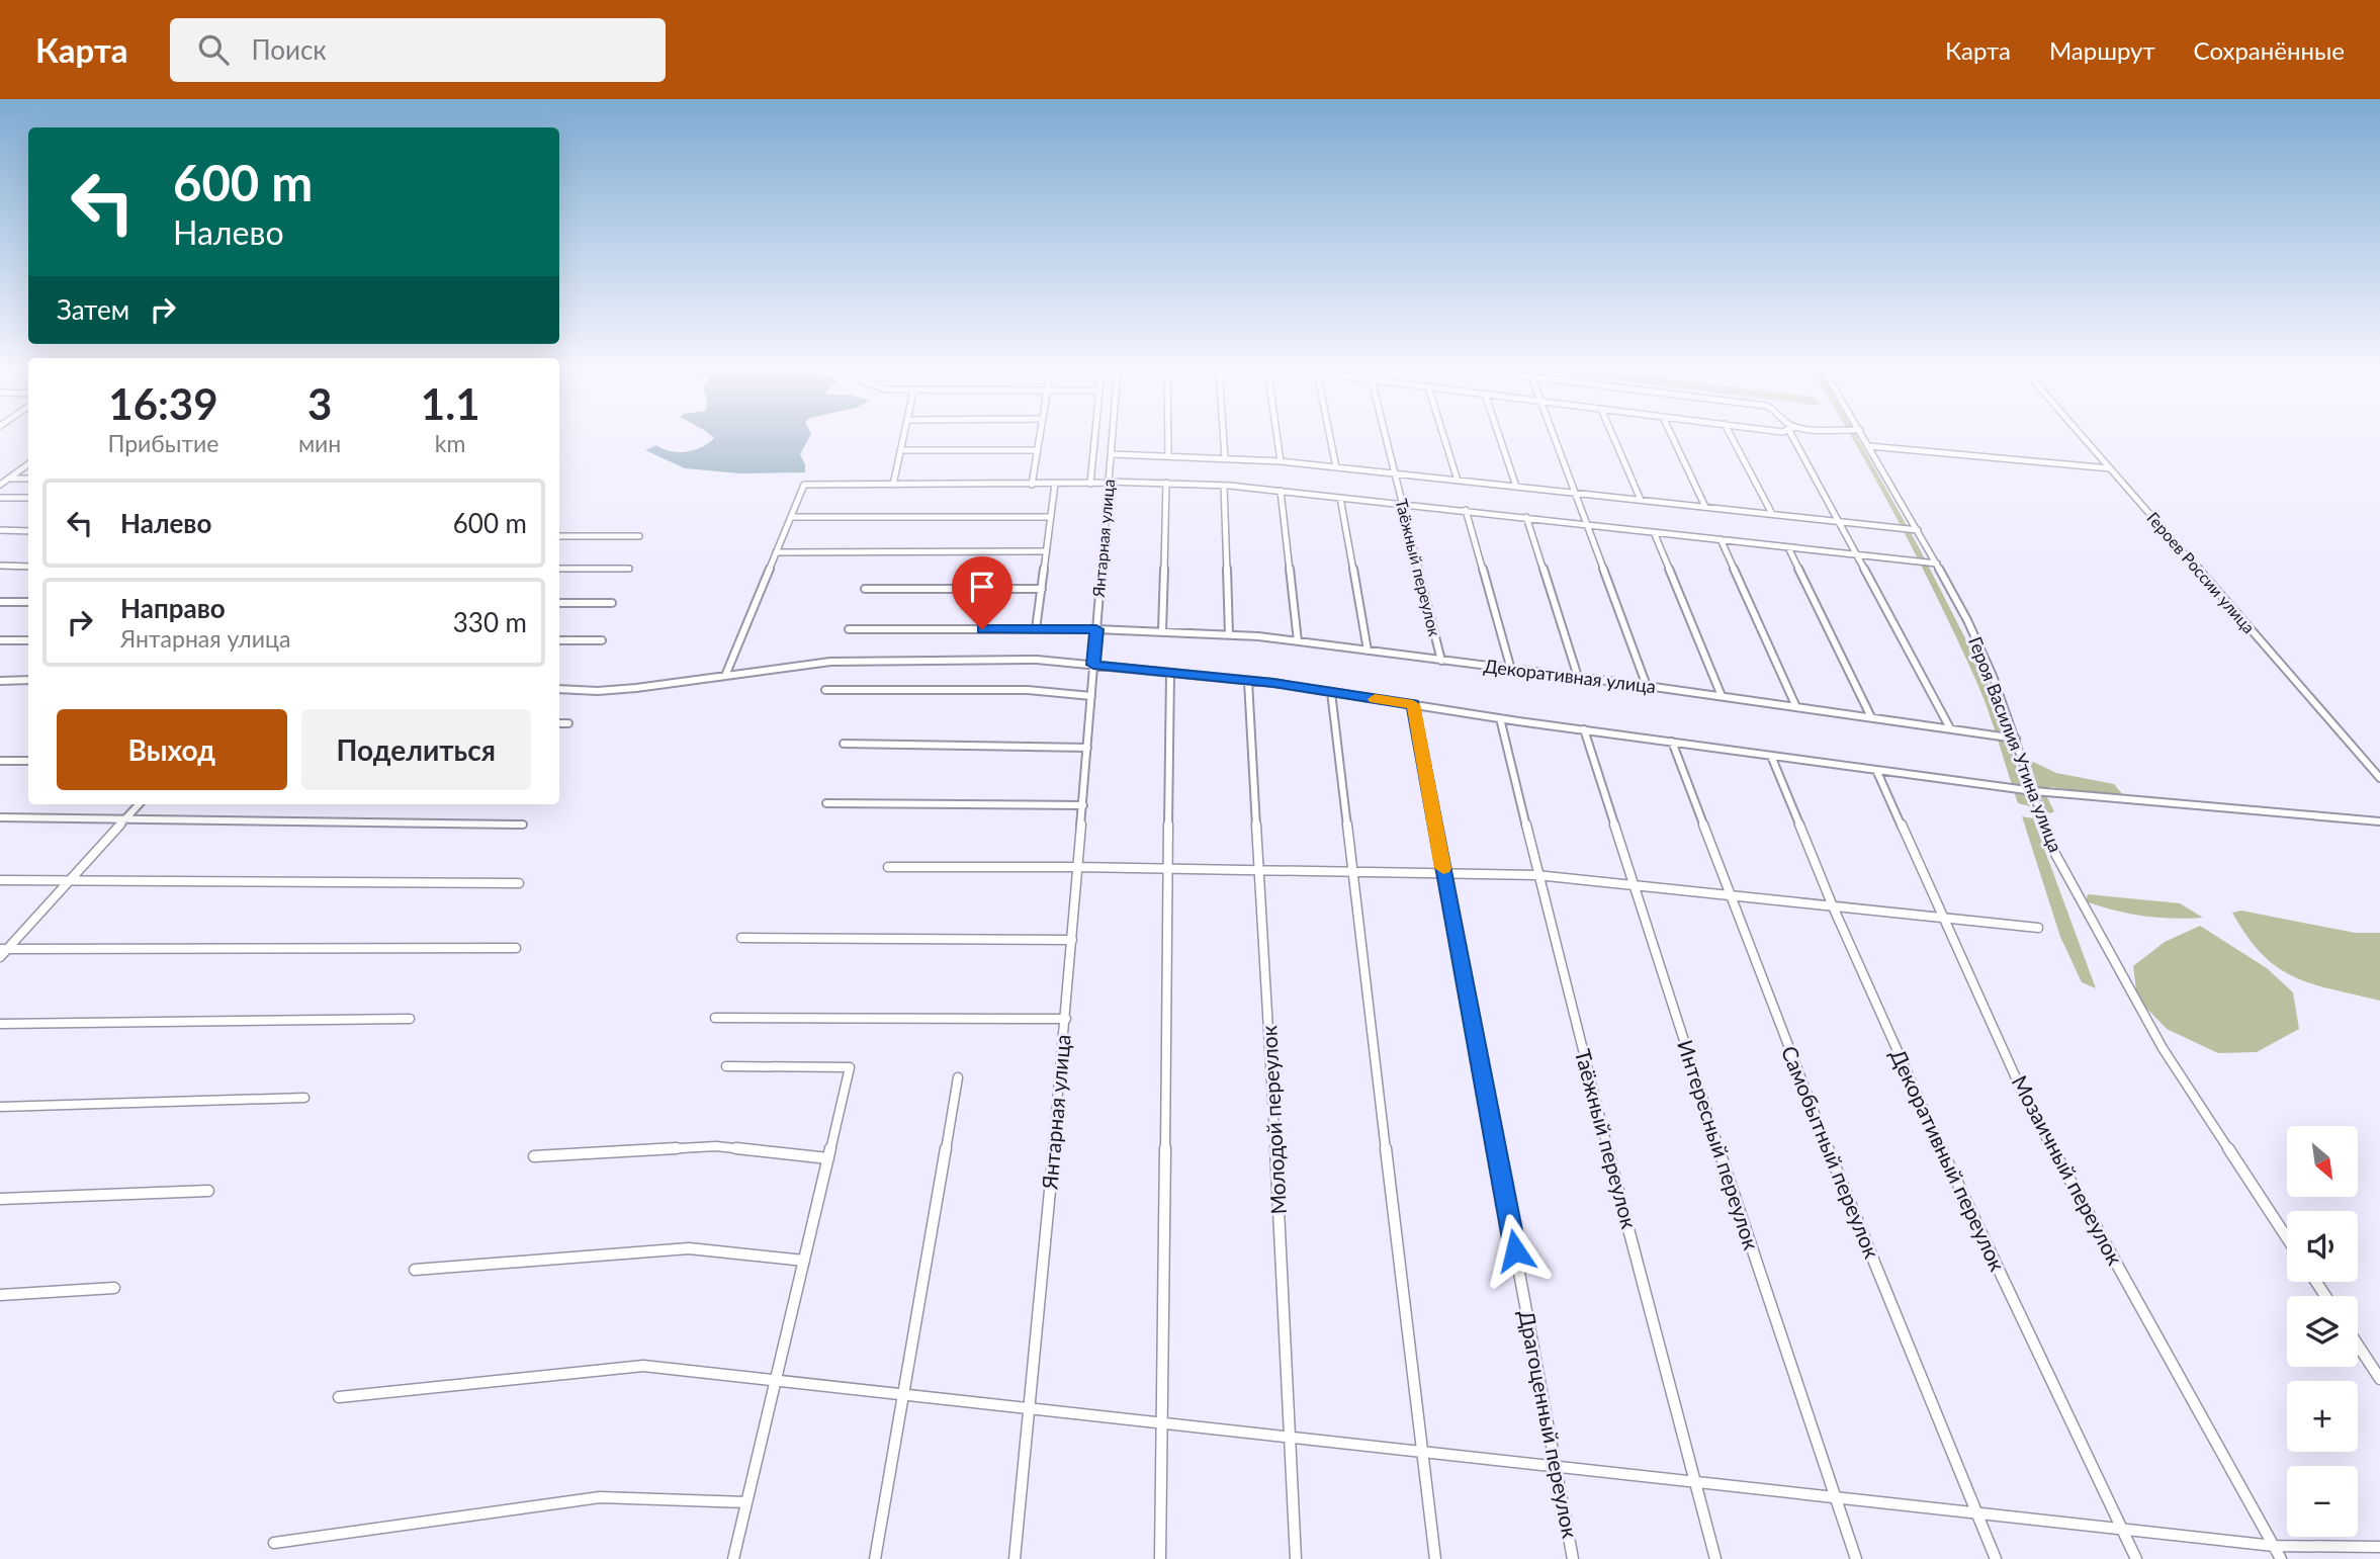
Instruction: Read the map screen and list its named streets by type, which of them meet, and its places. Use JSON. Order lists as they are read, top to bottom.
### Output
{
  "streets": {
    "street": [
      "Янтарная улица",
      "Таёжный переулок",
      "Героев России улица",
      "Декоративная улица",
      "Героя Василия Утина улица",
      "Молодой переулок",
      "Интересный переулок",
      "Самобытный переулок",
      "Декоративный переулок",
      "Мозаичный переулок",
      "Драгоценный переулок"
    ]
  },
  "crossings": [
    ["Янтарная улица", "Декоративная улица"],
    ["Таёжный переулок", "Декоративная улица"],
    ["Декоративная улица", "Героя Василия Утина улица"]
  ],
  "north": "bottom right",
  "page": {
    "header": "Карта",
    "search": "Поиск",
    "nav": ["Карта", "Маршрут", "Сохранённые"],
    "turn": ["600 m", "Налево"],
    "then": "Затем",
    "eta": [
      "16:39",
      "Прибытие",
      "3",
      "мин",
      "1.1",
      "km"
    ],
    "list": [
      {
        "name": "Налево",
        "value": "600 m"
      },
      {
        "name": "Направо",
        "note": "Янтарная улица",
        "value": "330 m"
      }
    ],
    "buttons": ["Выход", "Поделиться"],
    "map_buttons": ["+", "−"]
  }
}
